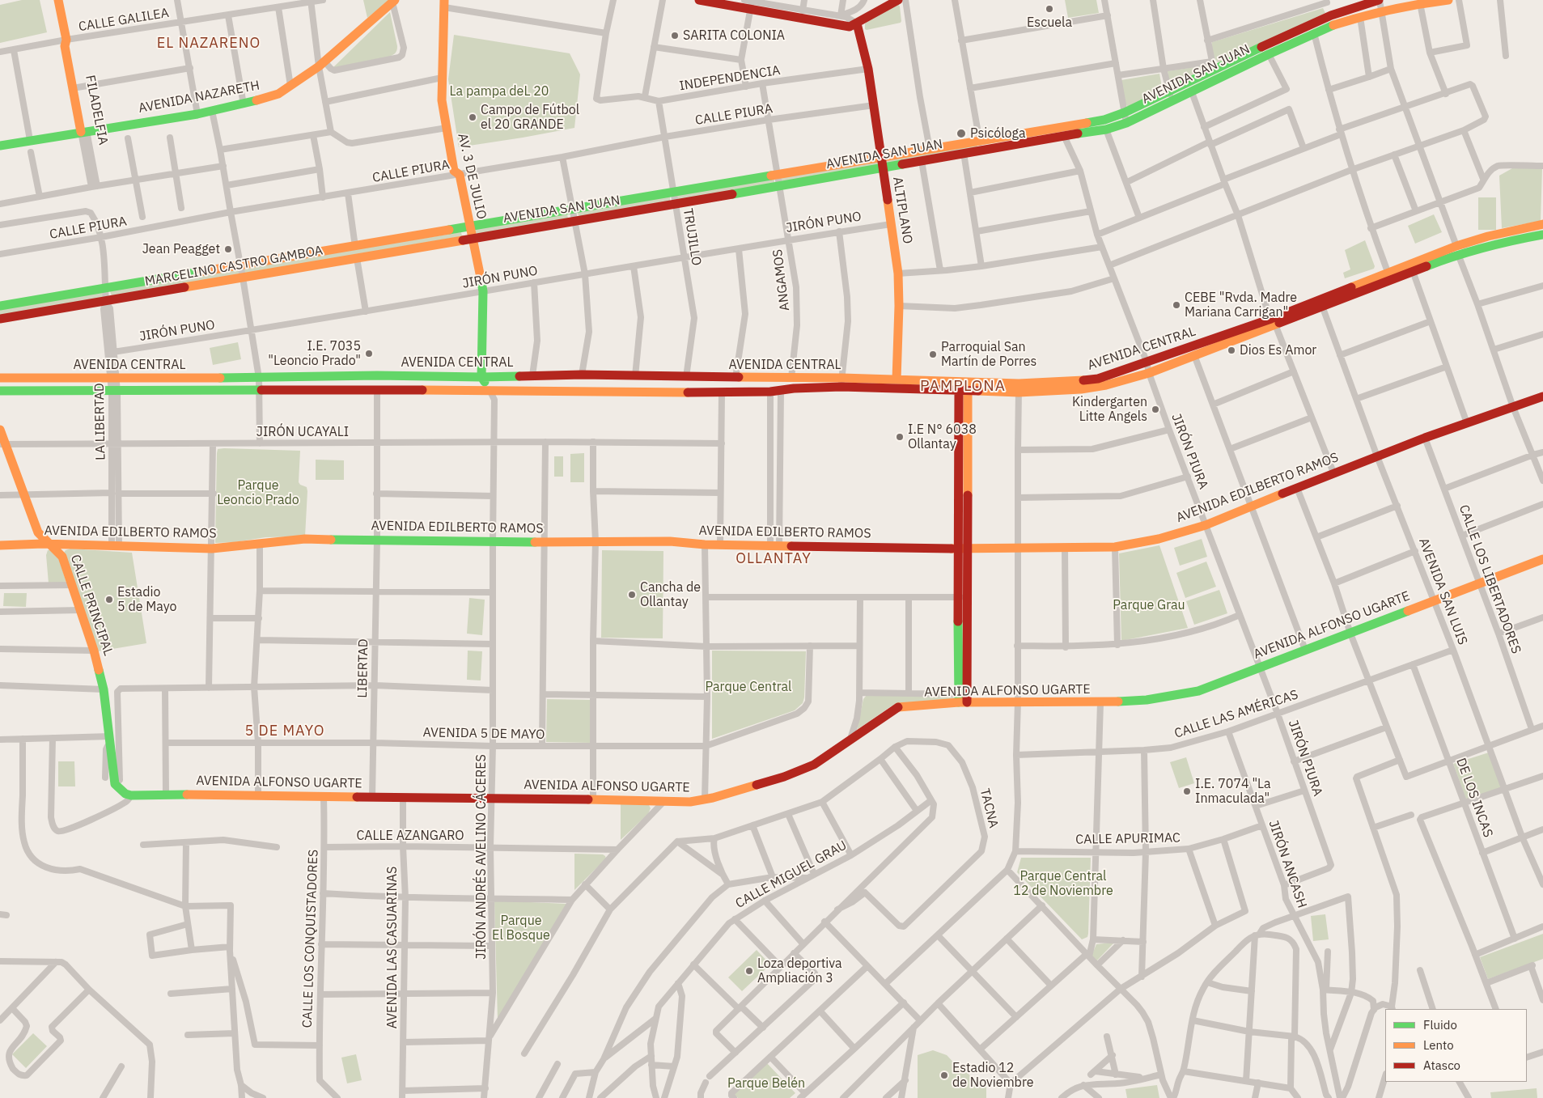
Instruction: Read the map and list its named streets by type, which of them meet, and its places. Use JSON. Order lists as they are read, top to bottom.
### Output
{
  "streets": {
    "main road": [
      "AVENIDA SAN JUAN",
      "AVENIDA NAZARETH",
      "FILADELFIA",
      "AV. 3 DE JULIO",
      "ALTIPLANO",
      "MARCELINO CASTRO GAMBOA",
      "AVENIDA CENTRAL",
      "AVENIDA EDILBERTO RAMOS",
      "CALLE PRINCIPAL",
      "AVENIDA ALFONSO UGARTE"
    ],
    "street": [
      "CALLE GALILEA",
      "INDEPENDENCIA",
      "CALLE PIURA",
      "JIRÓN PUNO",
      "TRUJILLO",
      "ANGAMOS",
      "LA LIBERTAD",
      "JIRÓN UCAYALI",
      "JIRÓN PIURA",
      "CALLE LOS LIBERTADORES",
      "AVENIDA SAN LUIS",
      "LIBERTAD",
      "CALLE LAS AMÉRICAS",
      "AVENIDA 5 DE MAYO",
      "DE LOS INCAS",
      "TACNA",
      "CALLE AZANGARO",
      "CALLE APURIMAC",
      "JIRÓN ANDRÉS AVELINO CÁCERES",
      "JIRÓN ANCASH",
      "CALLE MIGUEL GRAU",
      "CALLE LOS CONQUISTADORES",
      "AVENIDA LAS CASUARINAS"
    ]
  },
  "crossings": [
    ["CALLE GALILEA", "FILADELFIA"],
    ["AVENIDA SAN JUAN", "AV. 3 DE JULIO"],
    ["AVENIDA SAN JUAN", "ALTIPLANO"],
    ["AVENIDA SAN JUAN", "TRUJILLO"],
    ["AVENIDA SAN JUAN", "MARCELINO CASTRO GAMBOA"],
    ["AVENIDA SAN JUAN", "ANGAMOS"],
    ["AVENIDA SAN JUAN", "JIRÓN PIURA"],
    ["INDEPENDENCIA", "ALTIPLANO"],
    ["INDEPENDENCIA", "TRUJILLO"],
    ["INDEPENDENCIA", "ANGAMOS"],
    ["AVENIDA NAZARETH", "FILADELFIA"],
    ["CALLE PIURA", "AV. 3 DE JULIO"],
    ["CALLE PIURA", "ALTIPLANO"],
    ["CALLE PIURA", "TRUJILLO"],
    ["CALLE PIURA", "ANGAMOS"],
    ["AV. 3 DE JULIO", "JIRÓN PUNO"],
    ["AV. 3 DE JULIO", "MARCELINO CASTRO GAMBOA"],
    ["AV. 3 DE JULIO", "AVENIDA CENTRAL"],
    ["ALTIPLANO", "JIRÓN PUNO"],
    ["ALTIPLANO", "AVENIDA CENTRAL"],
    ["JIRÓN PUNO", "TRUJILLO"],
    ["JIRÓN PUNO", "ANGAMOS"],
    ["JIRÓN PUNO", "LA LIBERTAD"],
    ["TRUJILLO", "AVENIDA CENTRAL"],
    ["MARCELINO CASTRO GAMBOA", "LA LIBERTAD"],
    ["ANGAMOS", "AVENIDA CENTRAL"],
    ["AVENIDA CENTRAL", "LA LIBERTAD"],
    ["AVENIDA CENTRAL", "JIRÓN PIURA"],
    ["AVENIDA CENTRAL", "AVENIDA SAN LUIS"],
    ["AVENIDA CENTRAL", "LIBERTAD"],
    ["AVENIDA CENTRAL", "JIRÓN ANDRÉS AVELINO CÁCERES"],
    ["LA LIBERTAD", "JIRÓN UCAYALI"],
    ["LA LIBERTAD", "AVENIDA EDILBERTO RAMOS"],
    ["JIRÓN UCAYALI", "CALLE PRINCIPAL"],
    ["JIRÓN UCAYALI", "LIBERTAD"],
    ["JIRÓN UCAYALI", "JIRÓN ANDRÉS AVELINO CÁCERES"],
    ["JIRÓN PIURA", "AVENIDA EDILBERTO RAMOS"],
    ["JIRÓN PIURA", "AVENIDA ALFONSO UGARTE"],
    ["JIRÓN PIURA", "CALLE LAS AMÉRICAS"],
    ["JIRÓN PIURA", "JIRÓN ANCASH"],
    ["AVENIDA EDILBERTO RAMOS", "CALLE LOS LIBERTADORES"],
    ["AVENIDA EDILBERTO RAMOS", "AVENIDA SAN LUIS"],
    ["AVENIDA EDILBERTO RAMOS", "CALLE PRINCIPAL"],
    ["AVENIDA EDILBERTO RAMOS", "LIBERTAD"],
    ["AVENIDA EDILBERTO RAMOS", "JIRÓN ANDRÉS AVELINO CÁCERES"],
    ["CALLE LOS LIBERTADORES", "AVENIDA ALFONSO UGARTE"],
    ["AVENIDA SAN LUIS", "AVENIDA ALFONSO UGARTE"],
    ["AVENIDA SAN LUIS", "CALLE LAS AMÉRICAS"],
    ["AVENIDA ALFONSO UGARTE", "LIBERTAD"],
    ["AVENIDA ALFONSO UGARTE", "JIRÓN ANDRÉS AVELINO CÁCERES"],
    ["AVENIDA ALFONSO UGARTE", "CALLE LOS CONQUISTADORES"],
    ["AVENIDA ALFONSO UGARTE", "AVENIDA LAS CASUARINAS"],
    ["LIBERTAD", "AVENIDA 5 DE MAYO"],
    ["CALLE LAS AMÉRICAS", "DE LOS INCAS"],
    ["CALLE LAS AMÉRICAS", "JIRÓN ANCASH"],
    ["AVENIDA 5 DE MAYO", "JIRÓN ANDRÉS AVELINO CÁCERES"],
    ["CALLE AZANGARO", "JIRÓN ANDRÉS AVELINO CÁCERES"],
    ["CALLE AZANGARO", "CALLE LOS CONQUISTADORES"],
    ["CALLE AZANGARO", "AVENIDA LAS CASUARINAS"],
    ["CALLE APURIMAC", "JIRÓN ANCASH"]
  ],
  "districts": [
    "EL NAZARENO",
    "PAMPLONA",
    "OLLANTAY",
    "5 DE MAYO"
  ],
  "parks": [
    "La pampa deL 20",
    "Parque Leoncio Prado",
    "Parque Grau",
    "Parque Central",
    "Parque Central 12 de Noviembre",
    "Parque El Bosque",
    "Parque Belén"
  ],
  "places": [
    "Escuela",
    "SARITA COLONIA",
    "Campo de Fútbol el 20 GRANDE",
    "Psicóloga",
    "Jean Peagget",
    "CEBE \"Rvda. Madre Mariana Carrigan\"",
    "Dios Es Amor",
    "I.E. 7035 \"Leoncio Prado\"",
    "Parroquial San Martín de Porres",
    "Kindergarten Litte Angels",
    "I.E N° 6038 Ollantay",
    "Cancha de Ollantay",
    "Estadio 5 de Mayo",
    "I.E. 7074 \"La Inmaculada\"",
    "Loza deportiva Ampliación 3",
    "Estadio 12 de Noviembre"
  ],
  "legend": ["Fluido", "Lento", "Atasco"]
}
